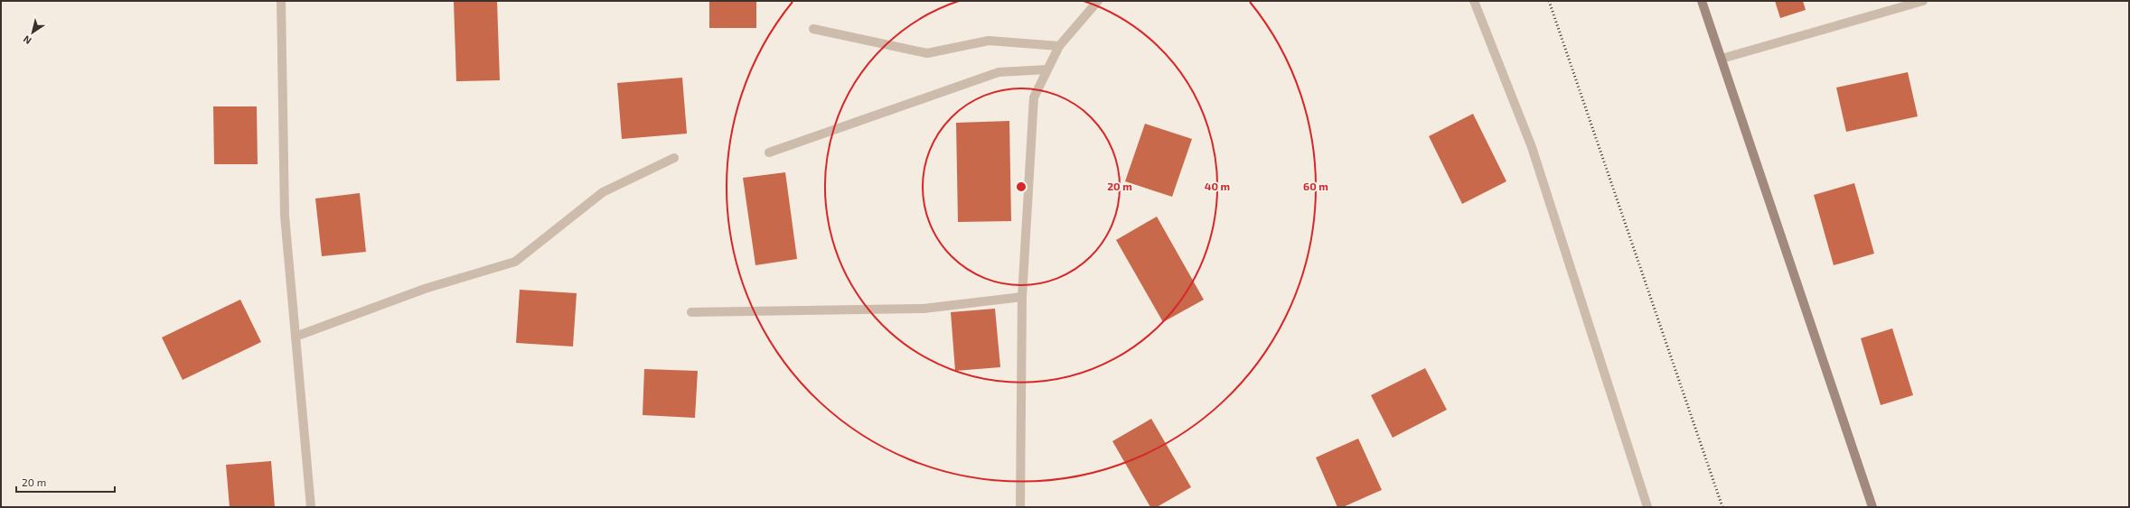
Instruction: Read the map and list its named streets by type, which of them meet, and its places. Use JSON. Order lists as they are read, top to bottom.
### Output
{
  "scale_bar": "20 m",
  "north": "bottom left",
  "rings": ["20 m", "40 m", "60 m"]
}
